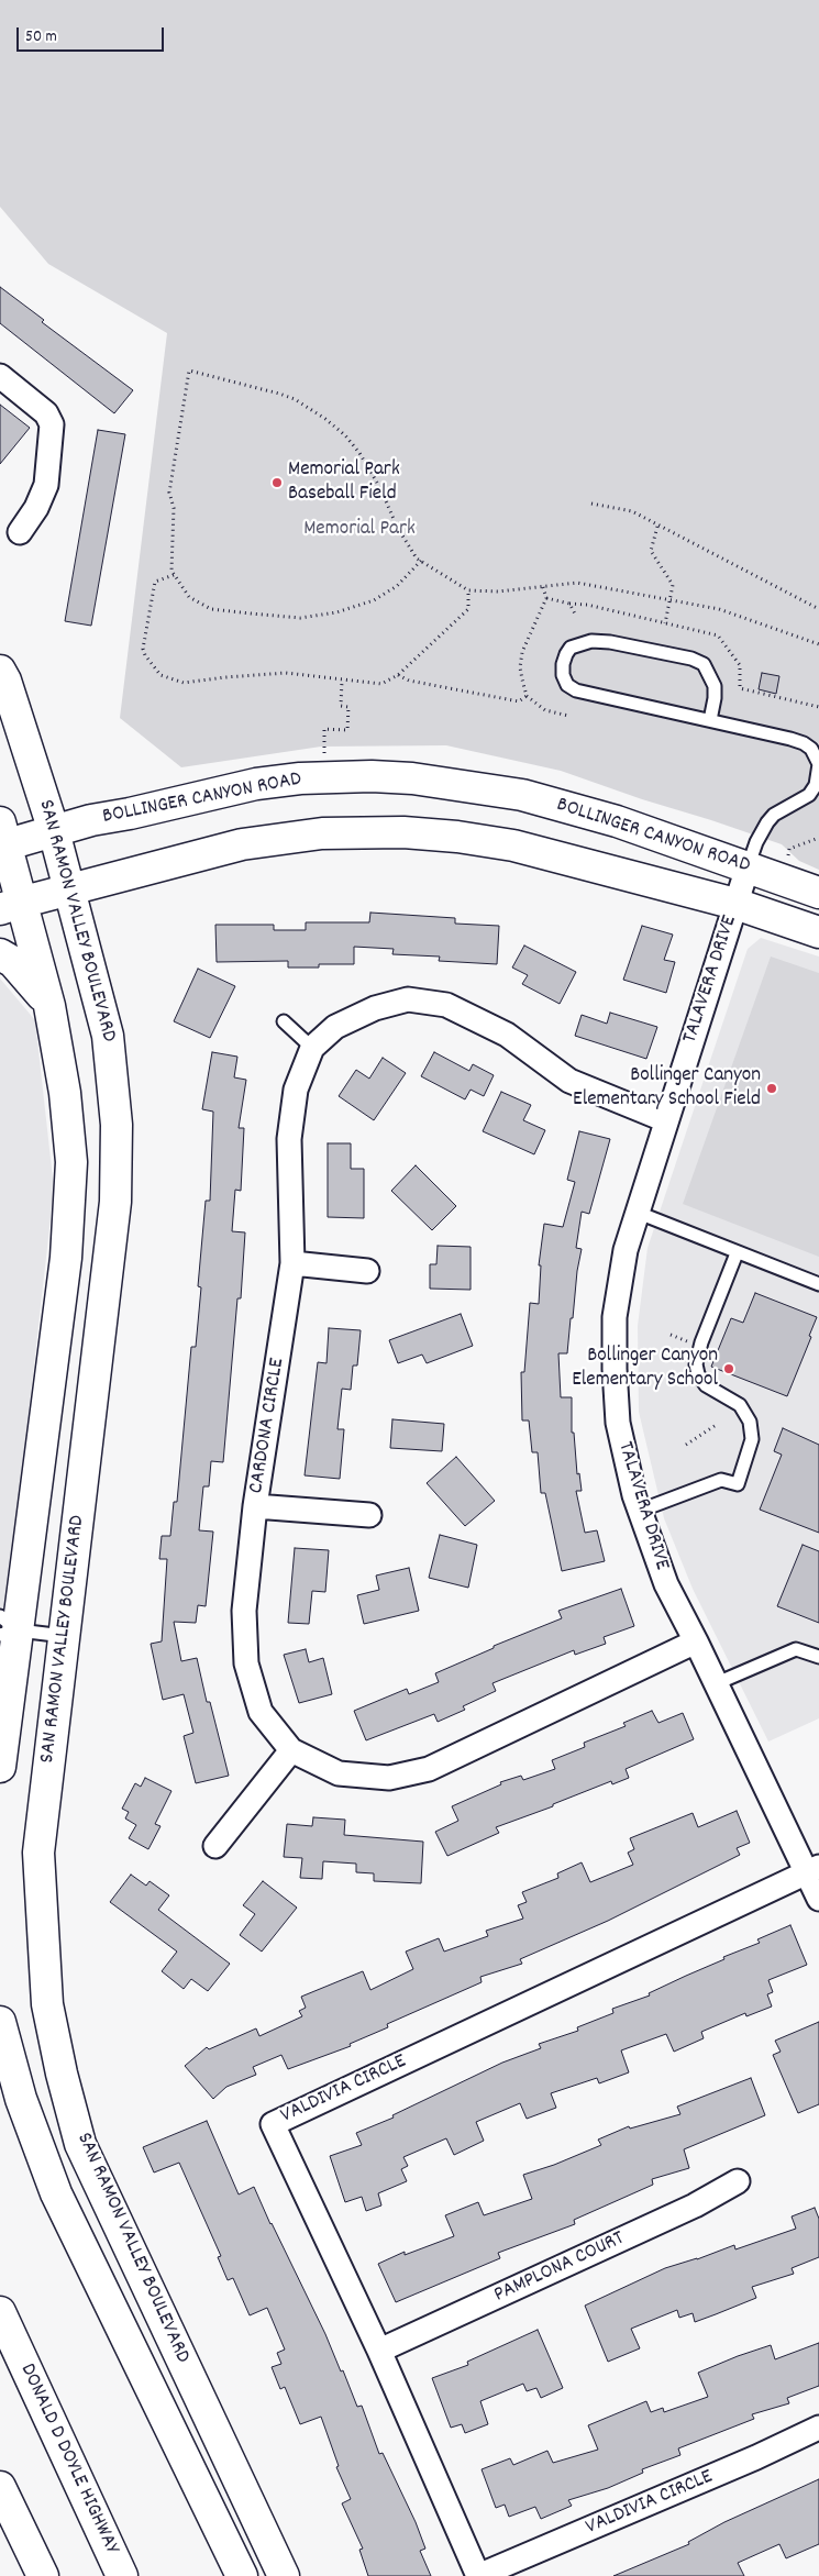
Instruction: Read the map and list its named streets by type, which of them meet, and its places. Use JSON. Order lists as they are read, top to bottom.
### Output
{
  "streets": {
    "main road": ["BOLLINGER CANYON ROAD", "SAN RAMON VALLEY BOULEVARD", "DONALD D DOYLE HIGHWAY"],
    "street": [
      "TALAVERA DRIVE",
      "CARDONA CIRCLE",
      "VALDIVIA CIRCLE",
      "PAMPLONA COURT"
    ]
  },
  "crossings": [
    ["BOLLINGER CANYON ROAD", "SAN RAMON VALLEY BOULEVARD"],
    ["BOLLINGER CANYON ROAD", "TALAVERA DRIVE"],
    ["TALAVERA DRIVE", "CARDONA CIRCLE"],
    ["TALAVERA DRIVE", "VALDIVIA CIRCLE"],
    ["VALDIVIA CIRCLE", "PAMPLONA COURT"]
  ],
  "parks": ["Memorial Park"],
  "places": ["Memorial Park Baseball Field", "Bollinger Canyon Elementary School Field", "Bollinger Canyon Elementary School"],
  "scale_bar": "50 m"
}
